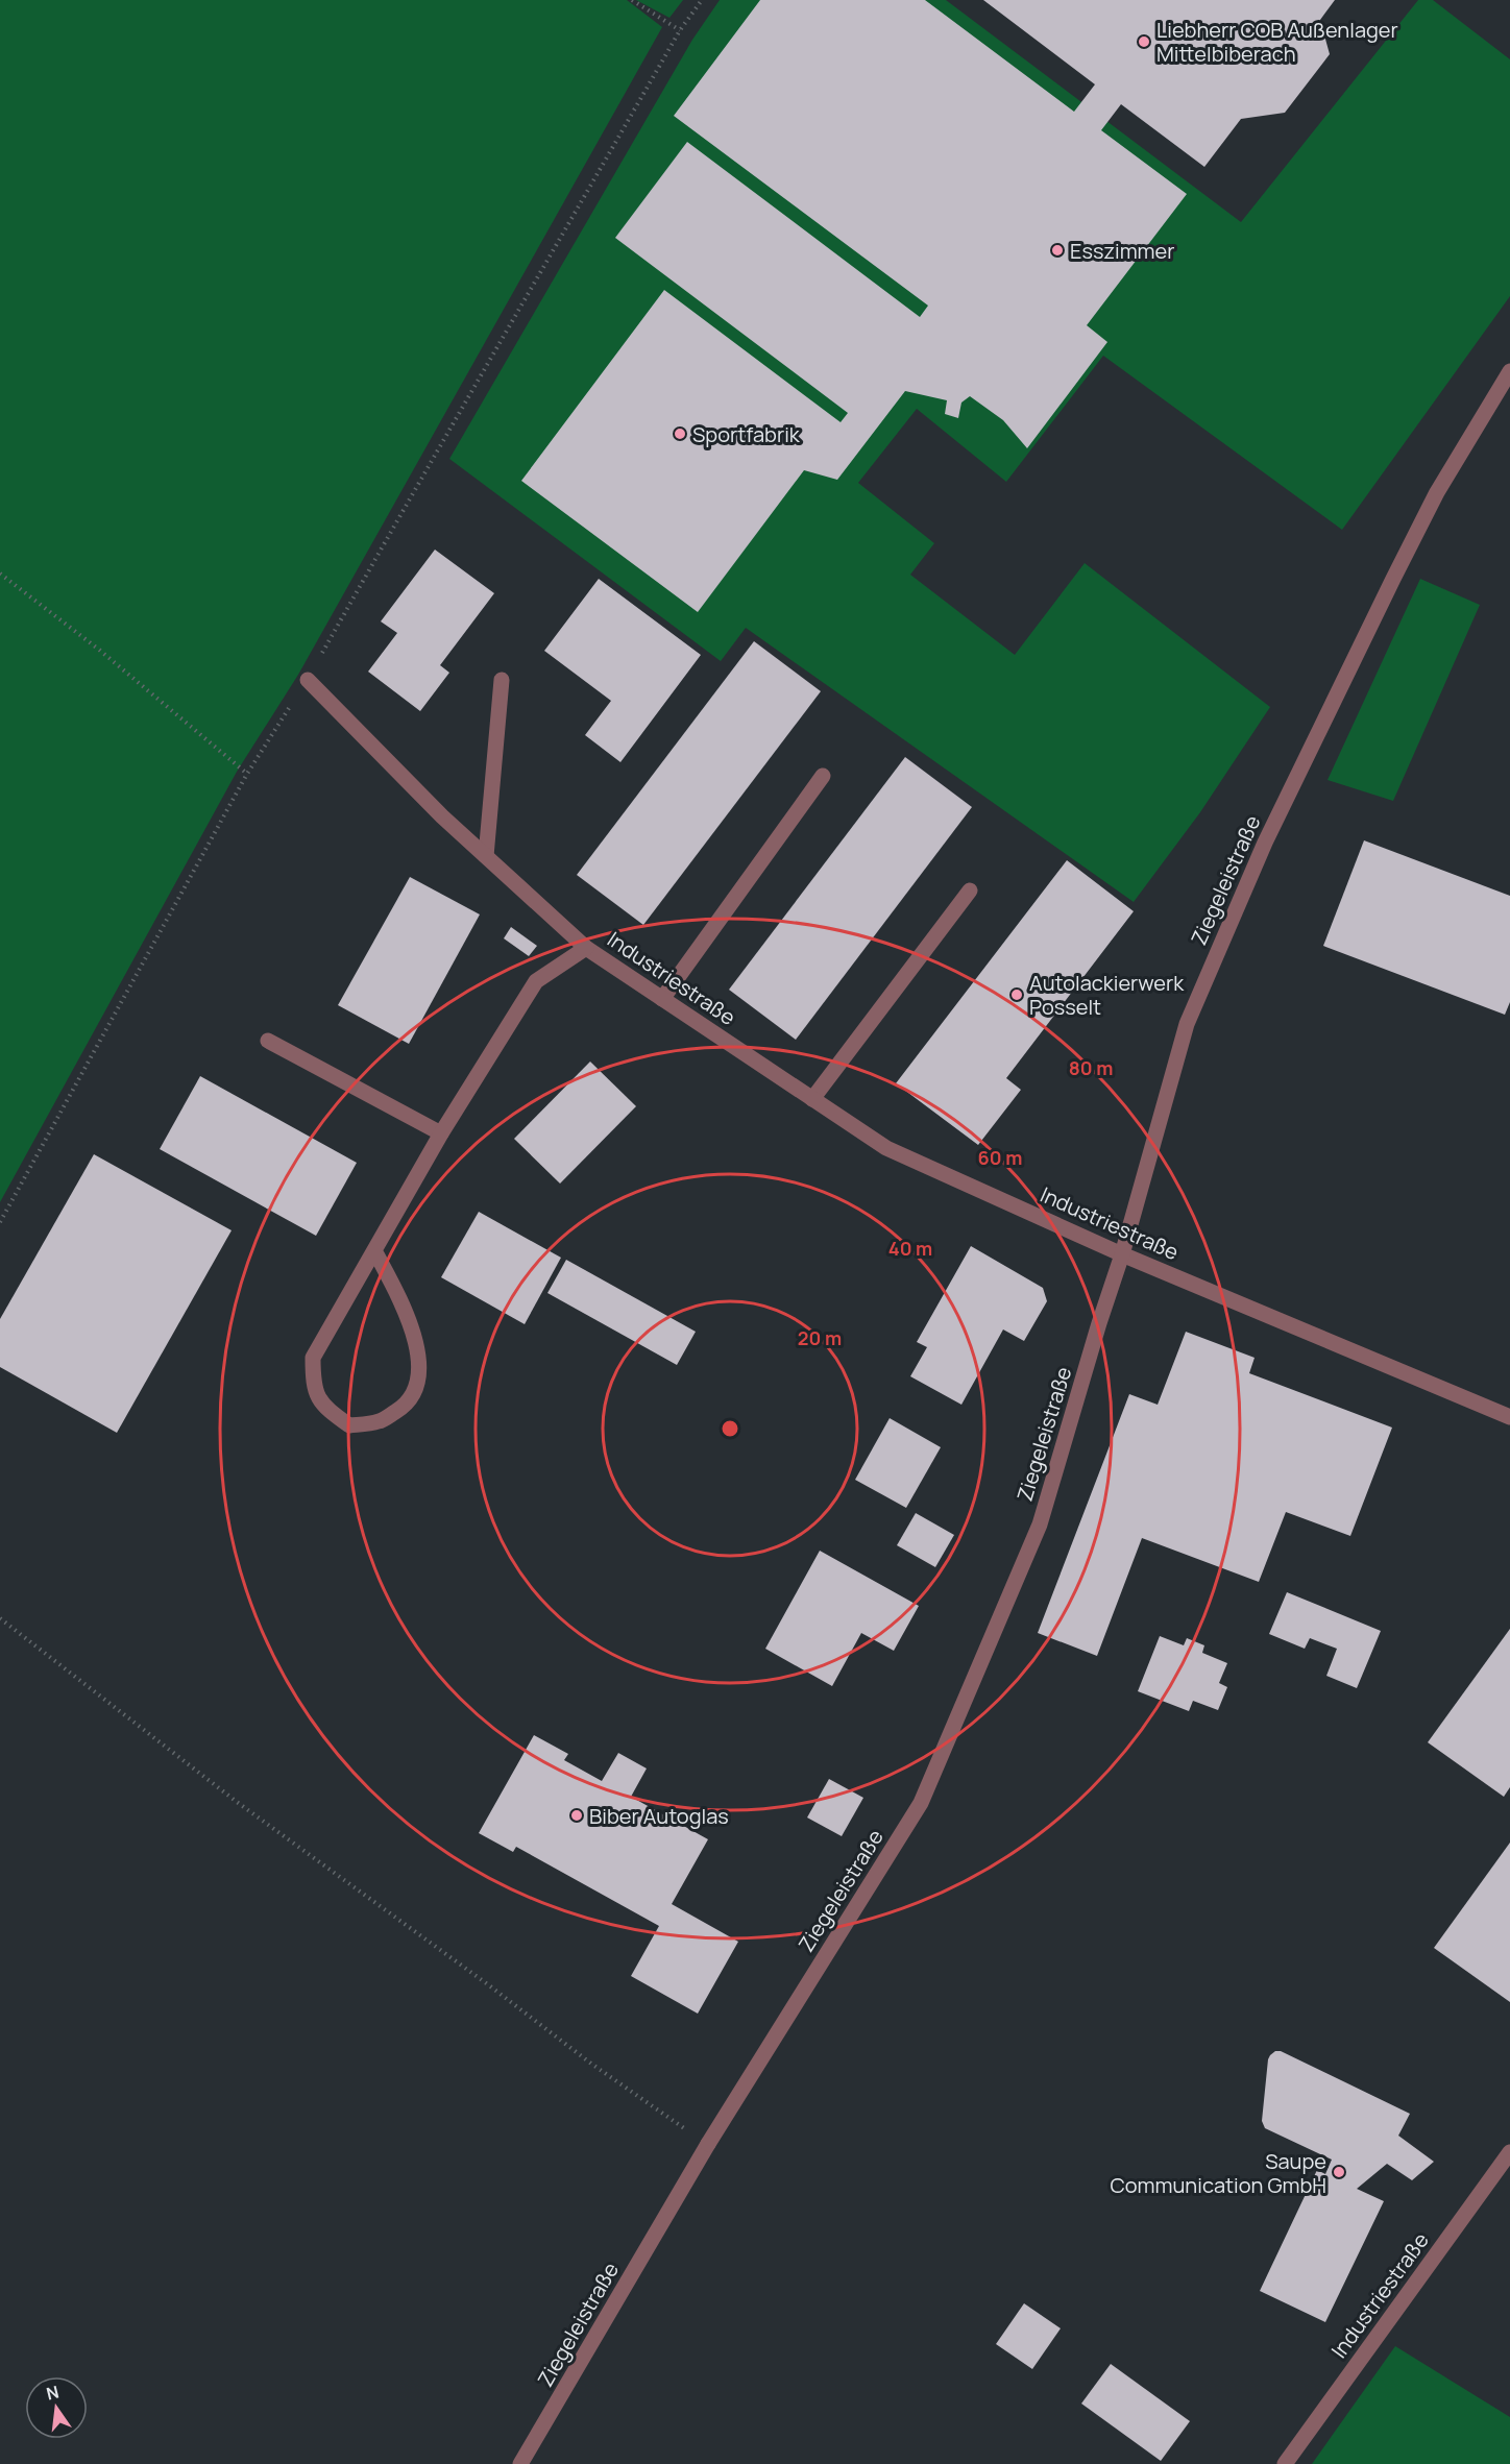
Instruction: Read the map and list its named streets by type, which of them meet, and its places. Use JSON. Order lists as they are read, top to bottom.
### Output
{
  "streets": {
    "street": ["Ziegeleistraße", "Industriestraße"]
  },
  "crossings": [
    ["Ziegeleistraße", "Industriestraße"]
  ],
  "places": [
    "Liebherr COB Außenlager Mittelbiberach",
    "Esszimmer",
    "Sportfabrik",
    "Autolackierwerk Posselt",
    "Biber Autoglas",
    "Saupe Communication GmbH"
  ],
  "north": "top",
  "rings": [
    "80 m",
    "60 m",
    "40 m",
    "20 m"
  ]
}
